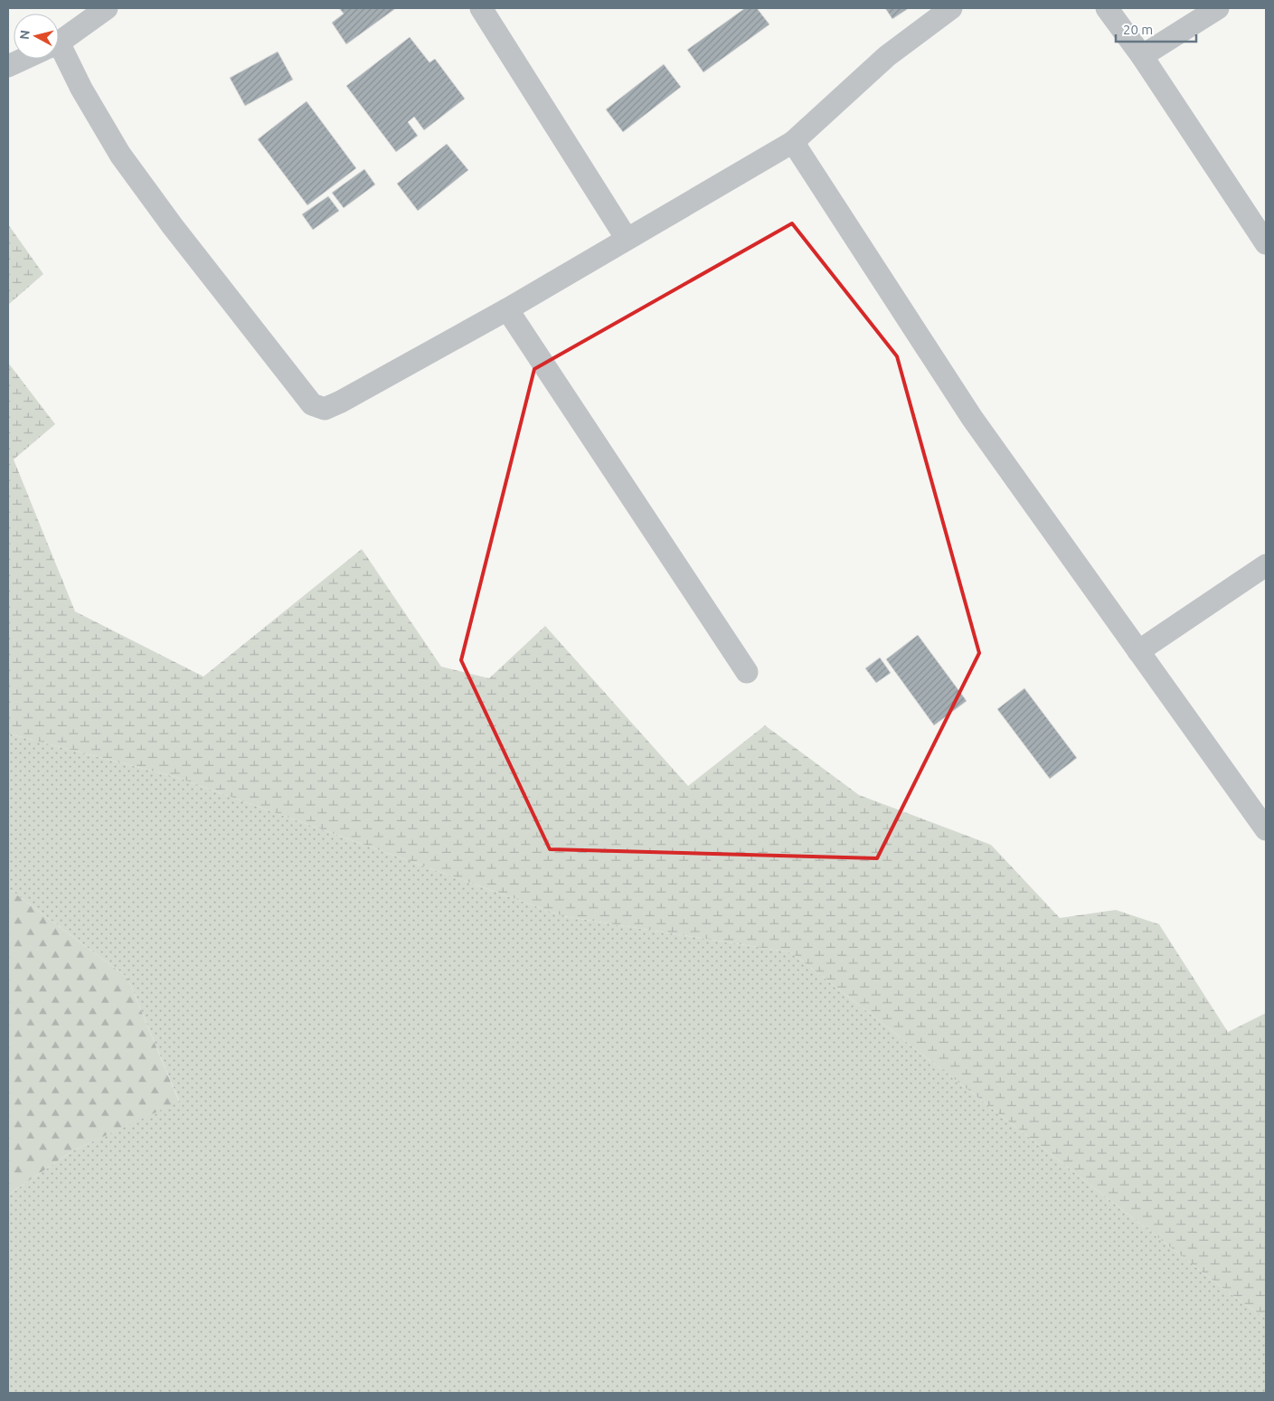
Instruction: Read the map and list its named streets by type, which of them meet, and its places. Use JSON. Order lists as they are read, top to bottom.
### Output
{
  "scale_bar": "20 m",
  "north": "left"
}
